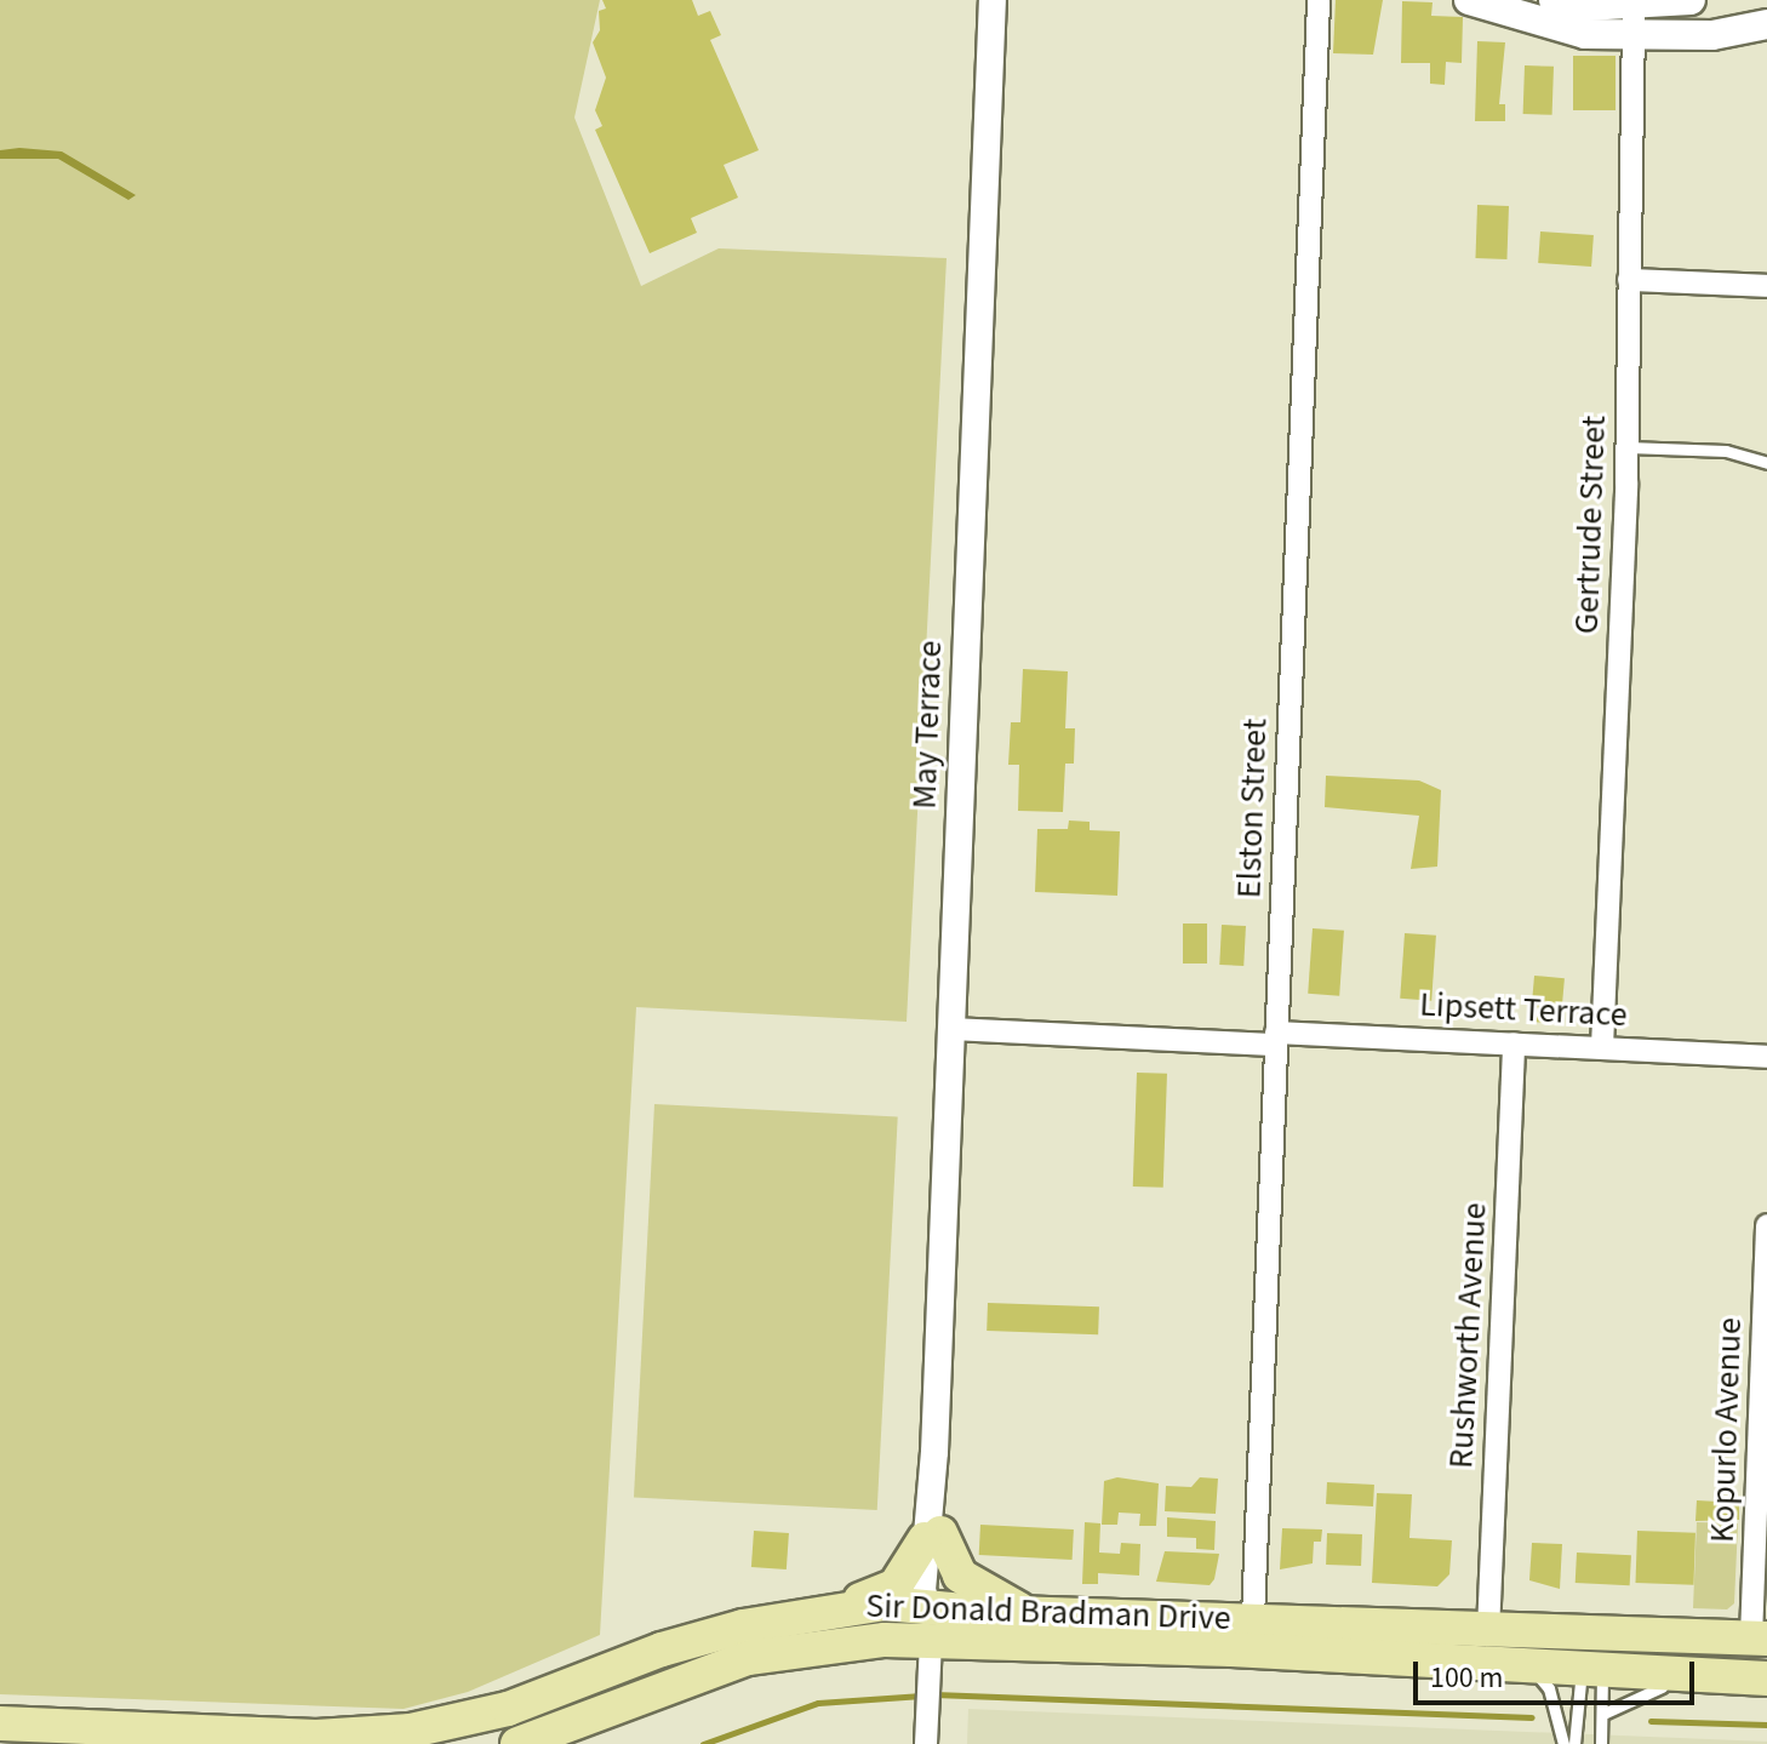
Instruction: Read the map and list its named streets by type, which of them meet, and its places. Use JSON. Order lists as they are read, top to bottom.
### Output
{
  "streets": {
    "main road": ["Sir Donald Bradman Drive"],
    "street": [
      "Gertrude Street",
      "May Terrace",
      "Elston Street",
      "Lipsett Terrace",
      "Rushworth Avenue",
      "Kopurlo Avenue"
    ]
  },
  "crossings": [
    ["Gertrude Street", "Lipsett Terrace"],
    ["May Terrace", "Lipsett Terrace"],
    ["May Terrace", "Sir Donald Bradman Drive"],
    ["Elston Street", "Lipsett Terrace"],
    ["Elston Street", "Sir Donald Bradman Drive"],
    ["Lipsett Terrace", "Rushworth Avenue"],
    ["Rushworth Avenue", "Sir Donald Bradman Drive"],
    ["Kopurlo Avenue", "Sir Donald Bradman Drive"]
  ],
  "scale_bar": "100 m"
}
